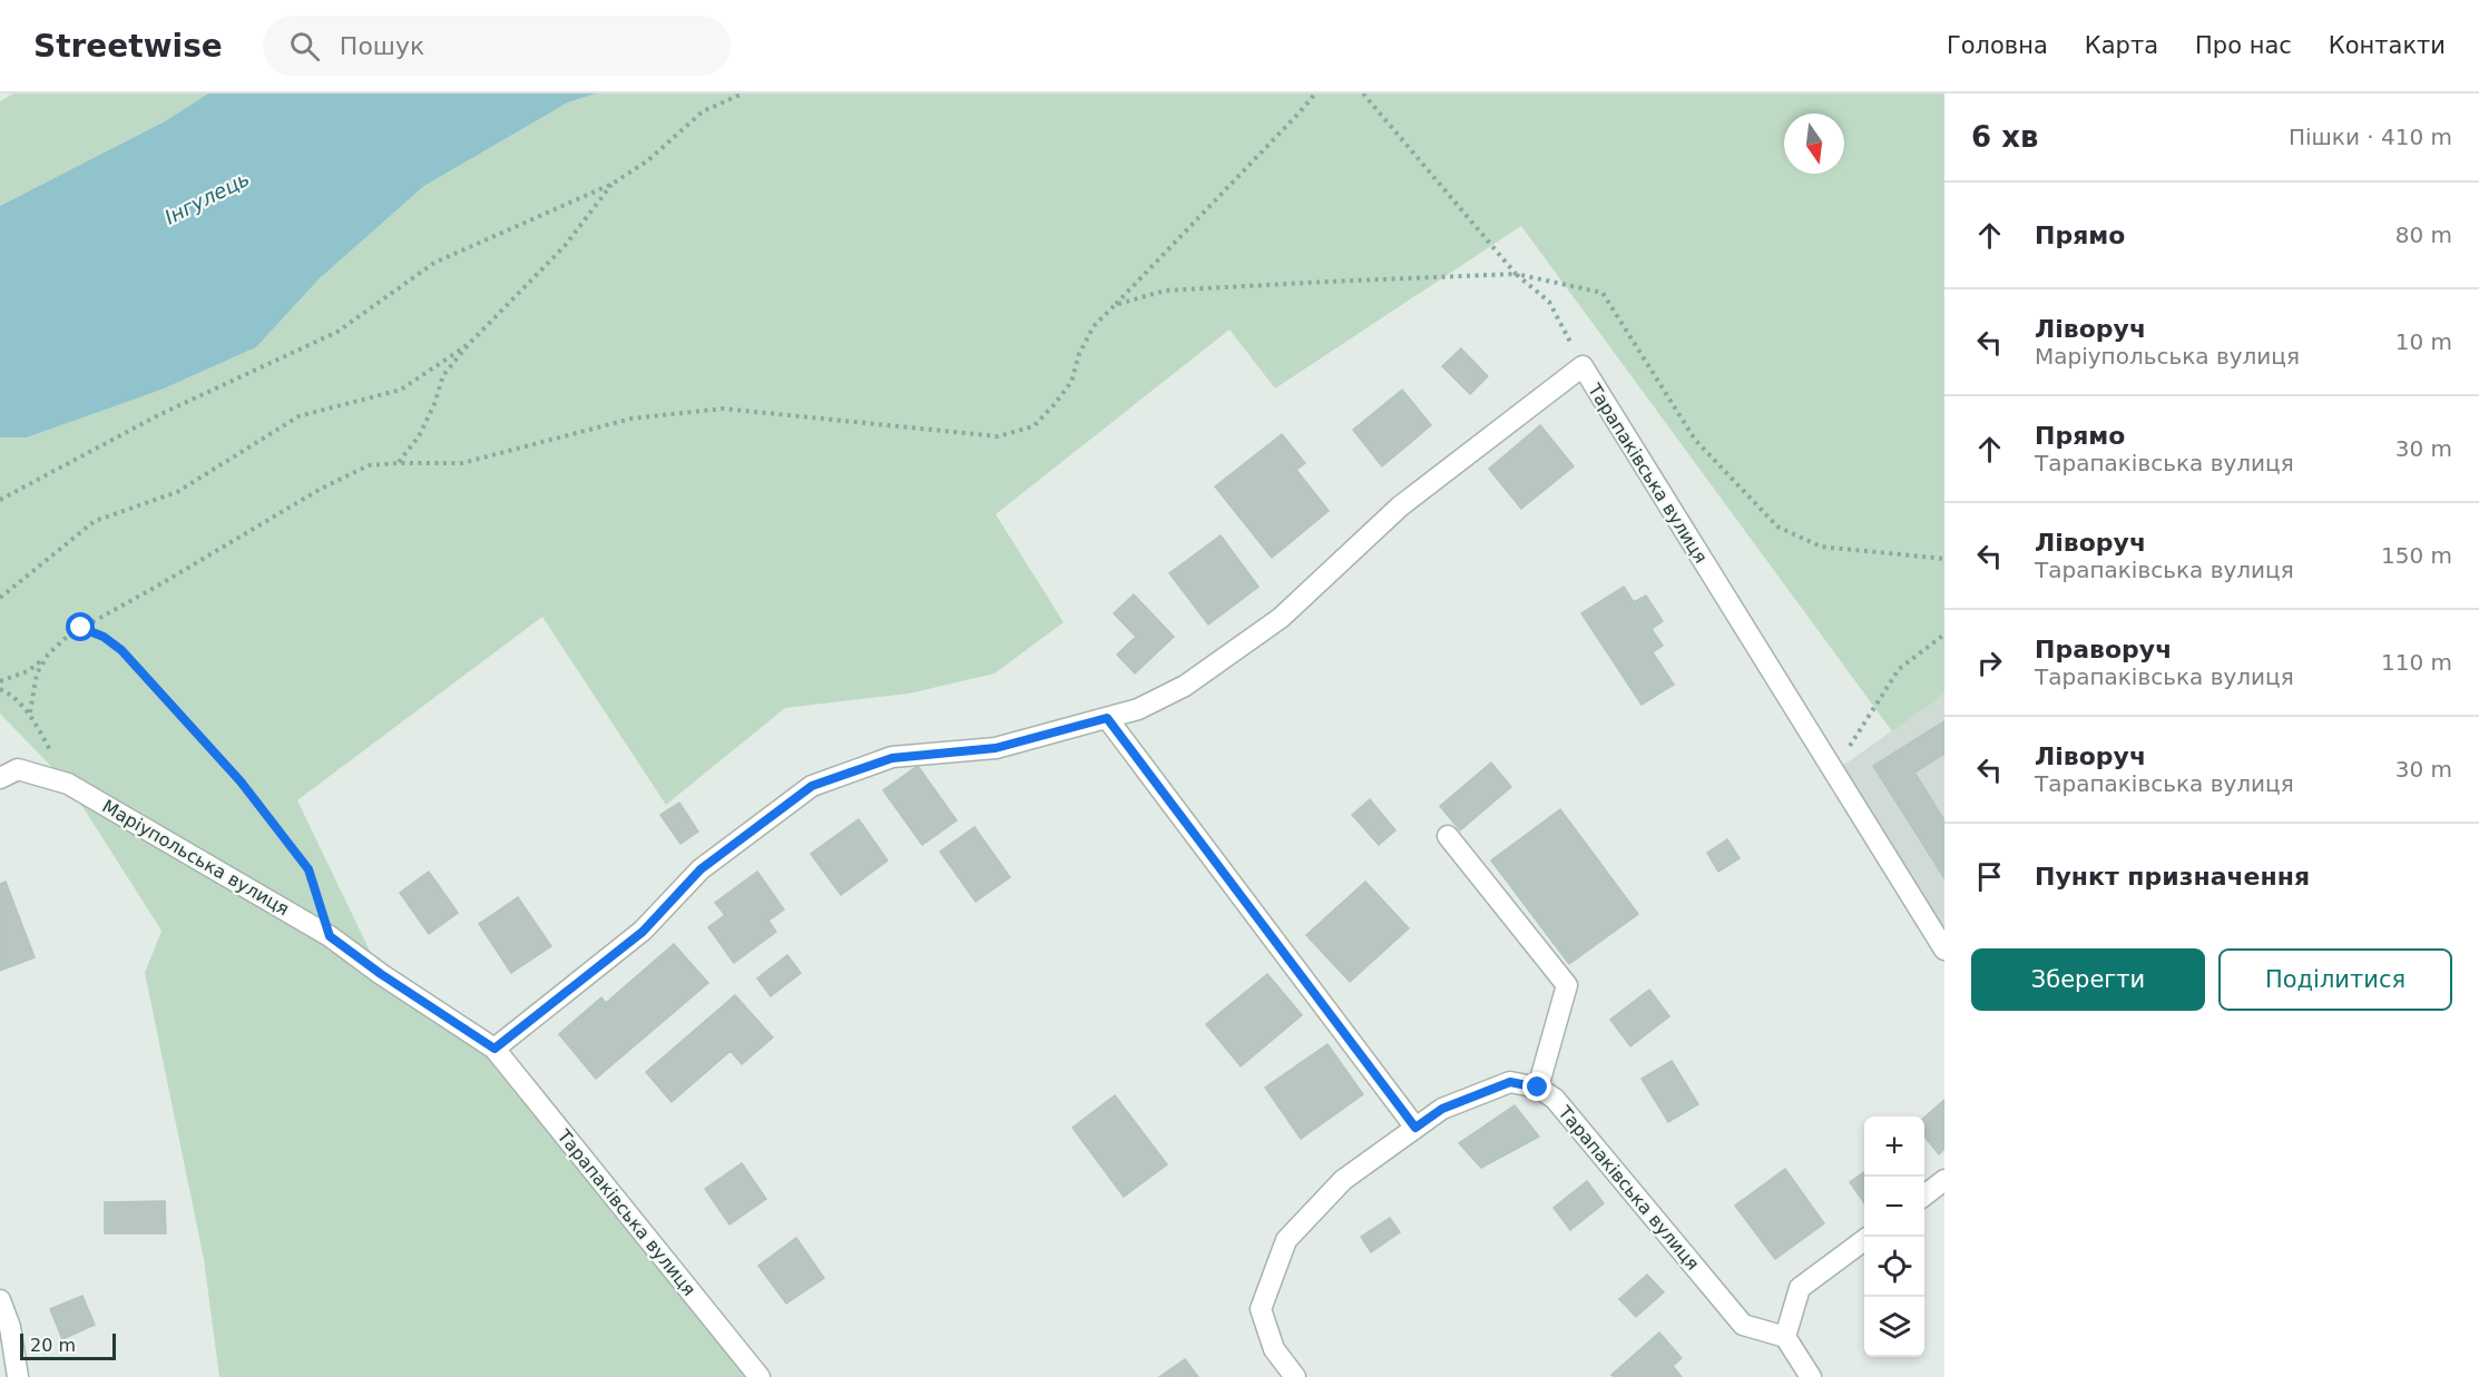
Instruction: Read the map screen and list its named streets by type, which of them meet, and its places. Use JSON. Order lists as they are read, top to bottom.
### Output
{
  "streets": {
    "street": ["Тарапаківська вулиця", "Маріупольська вулиця"]
  },
  "crossings": [
    ["Тарапаківська вулиця", "Маріупольська вулиця"]
  ],
  "water": ["Інгулець"],
  "scale_bar": "20 m",
  "north": "bottom",
  "page": {
    "header": "Streetwise",
    "search": "Пошук",
    "nav": [
      "Головна",
      "Карта",
      "Про нас",
      "Контакти"
    ],
    "heading": ["6 хв", "Пішки · 410 m"],
    "list": [
      ["Прямо", "80 m"],
      ["Ліворуч", "Маріупольська вулиця", "10 m"],
      ["Прямо", "Тарапаківська вулиця", "30 m"],
      ["Ліворуч", "Тарапаківська вулиця", "150 m"],
      ["Праворуч", "Тарапаківська вулиця", "110 m"],
      ["Ліворуч", "Тарапаківська вулиця", "30 m"],
      "Пункт призначення"
    ],
    "buttons": ["Зберегти", "Поділитися"],
    "map_buttons": ["+", "−"],
    "scale": "20 m"
  }
}
